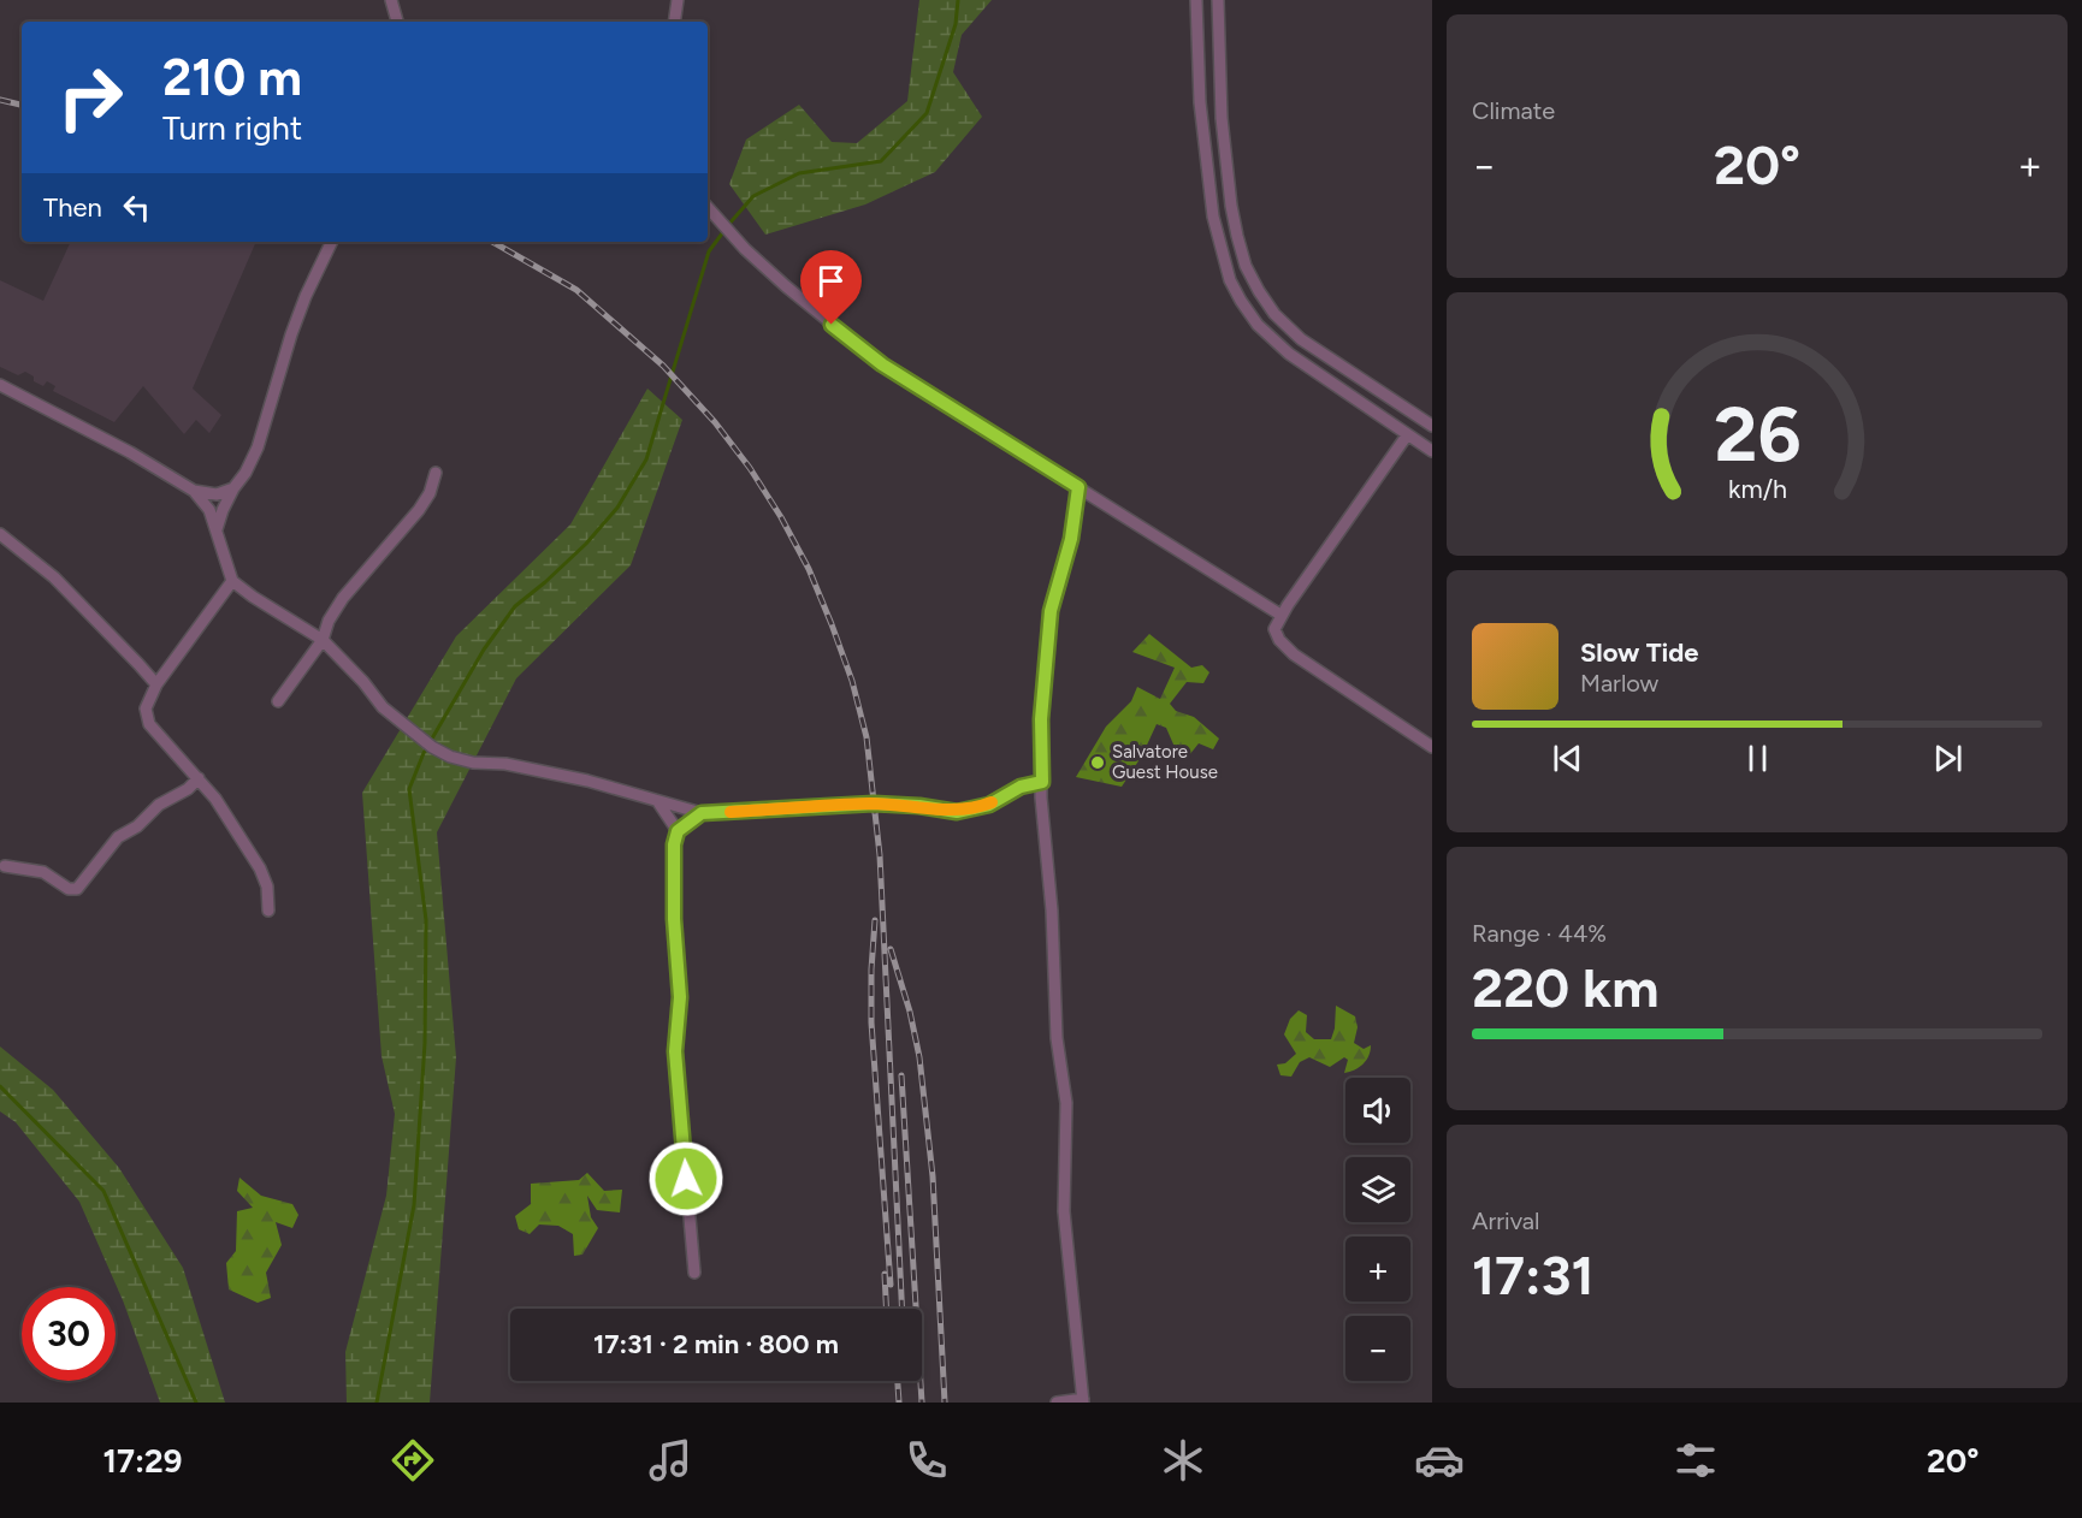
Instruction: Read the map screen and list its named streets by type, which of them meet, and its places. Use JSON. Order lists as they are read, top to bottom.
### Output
{
  "places": ["Salvatore Guest House"],
  "page": {
    "tile": [
      "Climate",
      ["Range · 44%", "220 km"],
      ["Arrival", "17:31"]
    ],
    "turn": ["210 m", "Turn right"],
    "heat": ["−", "20°", "+"],
    "then": "Then",
    "song": ["Slow Tide", "Marlow"],
    "map_buttons": ["+", "−"],
    "limit": "30",
    "trip": "17:31 · 2 min · 800 m",
    "tabs": ["17:29", "20°"],
    "gauge": ["26", "km/h"]
  }
}
